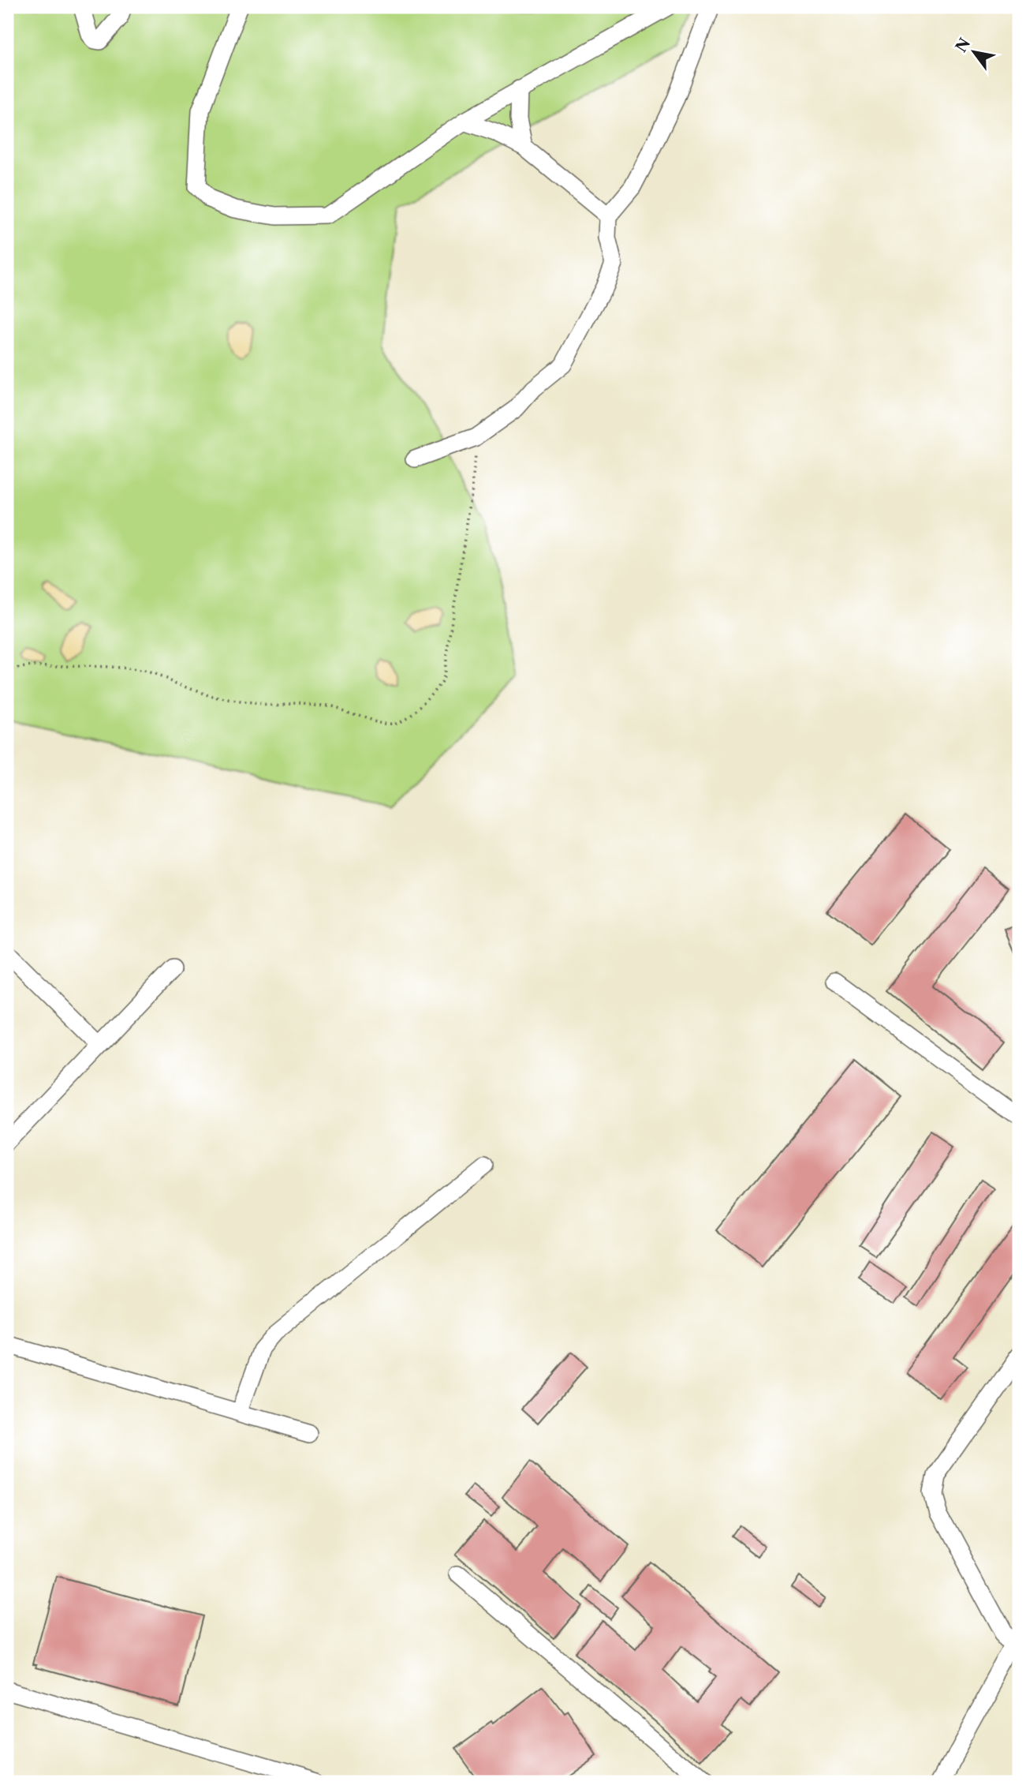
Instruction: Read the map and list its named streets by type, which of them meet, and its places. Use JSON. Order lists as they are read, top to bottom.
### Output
{
  "north": "top left"
}
